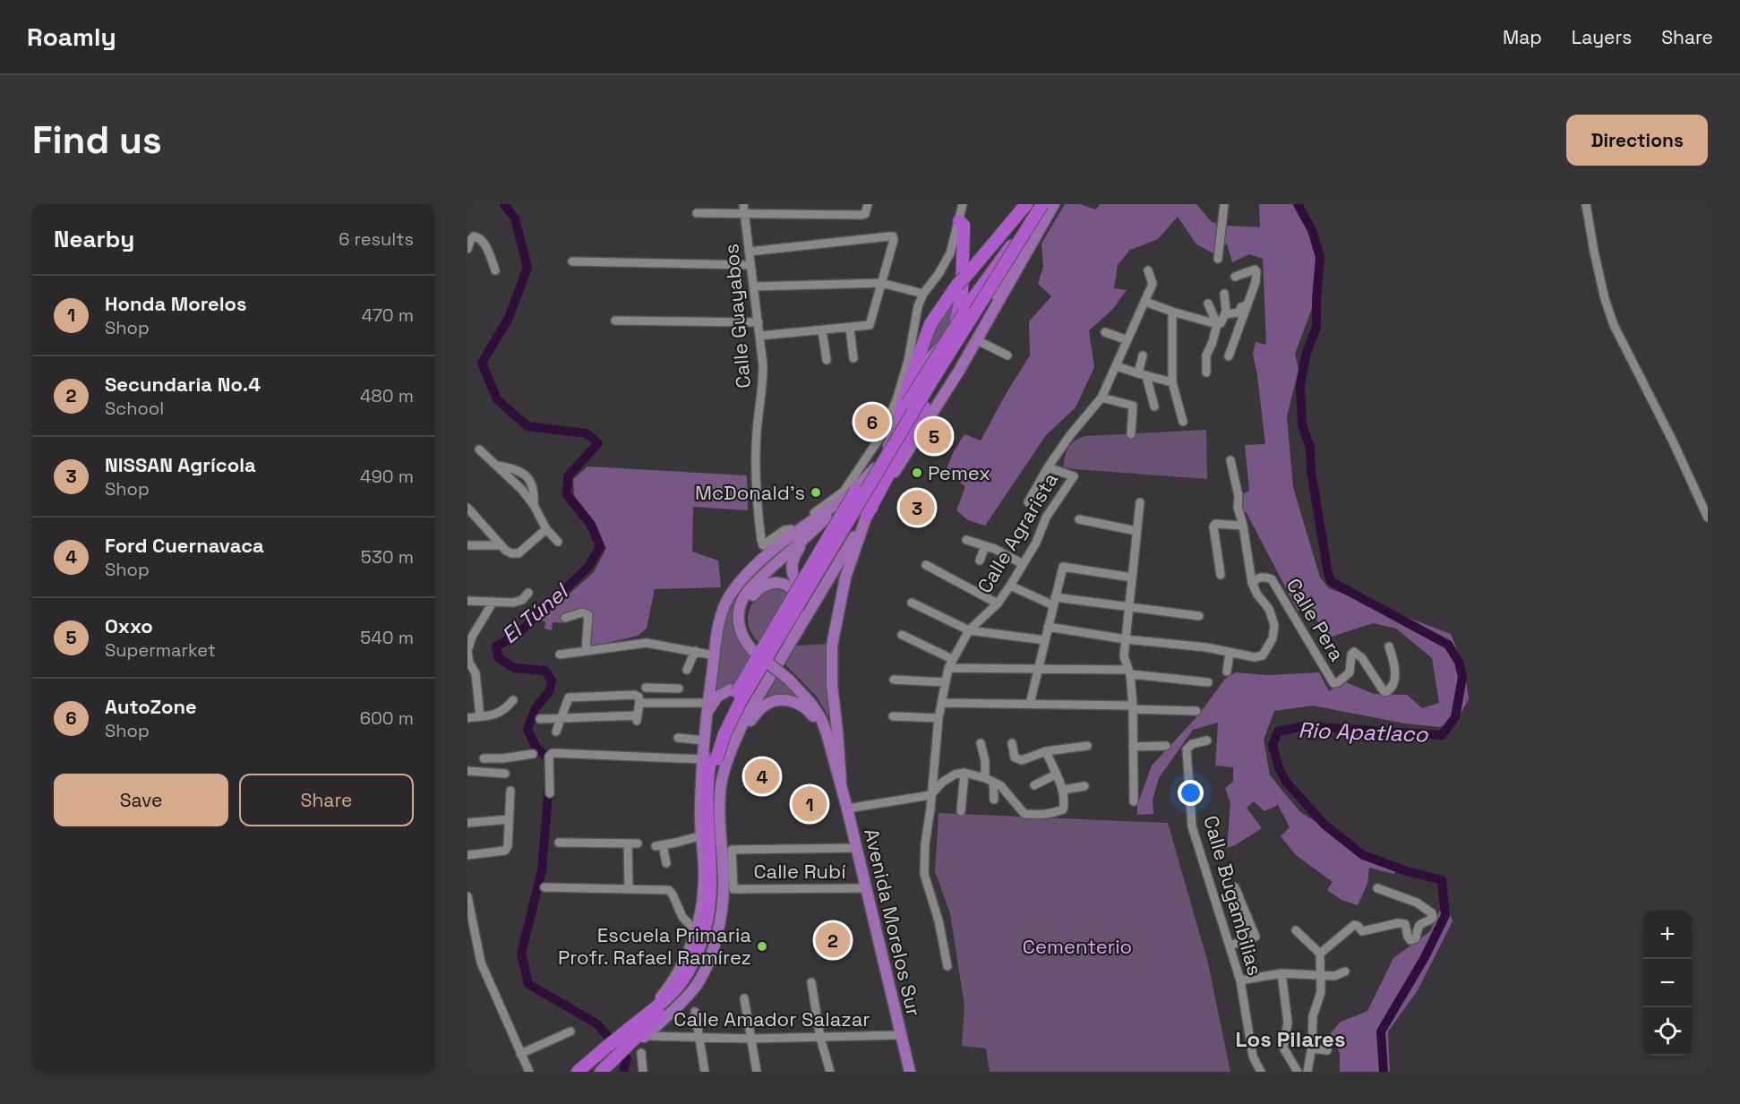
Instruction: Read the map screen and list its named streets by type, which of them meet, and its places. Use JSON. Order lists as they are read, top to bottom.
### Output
{
  "streets": {
    "main road": ["Avenida Morelos Sur"],
    "street": [
      "Calle Guayabos",
      "Calle Agrarista",
      "Calle Pera",
      "Calle Rubí",
      "Calle Bugambilias",
      "Calle Amador Salazar"
    ]
  },
  "crossings": [
    ["Calle Rubí", "Avenida Morelos Sur"],
    ["Avenida Morelos Sur", "Calle Amador Salazar"]
  ],
  "districts": ["Los Pilares"],
  "water": ["El Túnel", "Rio Apatlaco"],
  "parks": ["Cementerio"],
  "places": ["Pemex", "McDonald's", "Escuela Primaria Profr. Rafael Ramírez"],
  "page": {
    "header": "Roamly",
    "nav": ["Map", "Layers", "Share"],
    "buttons": [
      "Directions",
      ["Save", "Share"]
    ],
    "title": "Find us",
    "heading": ["Nearby", "6 results"],
    "list": [
      {
        "mark": "1",
        "name": "Honda Morelos",
        "note": "Shop",
        "value": "470 m"
      },
      {
        "mark": "2",
        "name": "Secundaria No.4",
        "note": "School",
        "value": "480 m"
      },
      {
        "mark": "3",
        "name": "NISSAN Agrícola",
        "note": "Shop",
        "value": "490 m"
      },
      {
        "mark": "4",
        "name": "Ford Cuernavaca",
        "note": "Shop",
        "value": "530 m"
      },
      {
        "mark": "5",
        "name": "Oxxo",
        "note": "Supermarket",
        "value": "540 m"
      },
      {
        "mark": "6",
        "name": "AutoZone",
        "note": "Shop",
        "value": "600 m"
      }
    ],
    "pins": [
      "6",
      "5",
      "3",
      "4",
      "1",
      "2"
    ],
    "map_buttons": ["+", "−"]
  }
}
